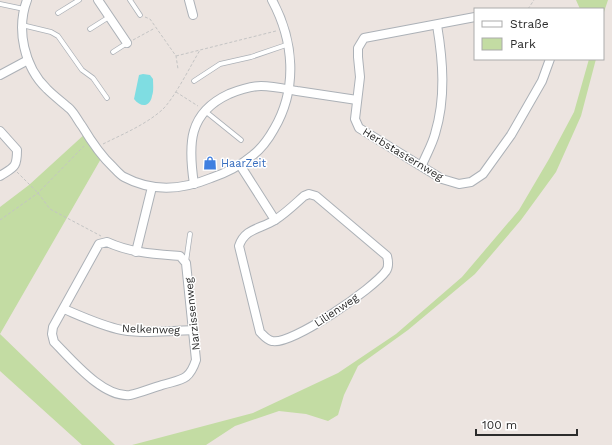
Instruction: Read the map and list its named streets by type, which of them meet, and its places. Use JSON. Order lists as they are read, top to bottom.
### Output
{
  "streets": {
    "street": [
      "Herbstasternweg",
      "Lilienweg",
      "Narzissenweg",
      "Nelkenweg"
    ]
  },
  "crossings": [
    ["Narzissenweg", "Nelkenweg"]
  ],
  "places": {
    "shop": ["HaarZeit"]
  },
  "legend": ["Straße", "Park"],
  "scale_bar": "100 m"
}
